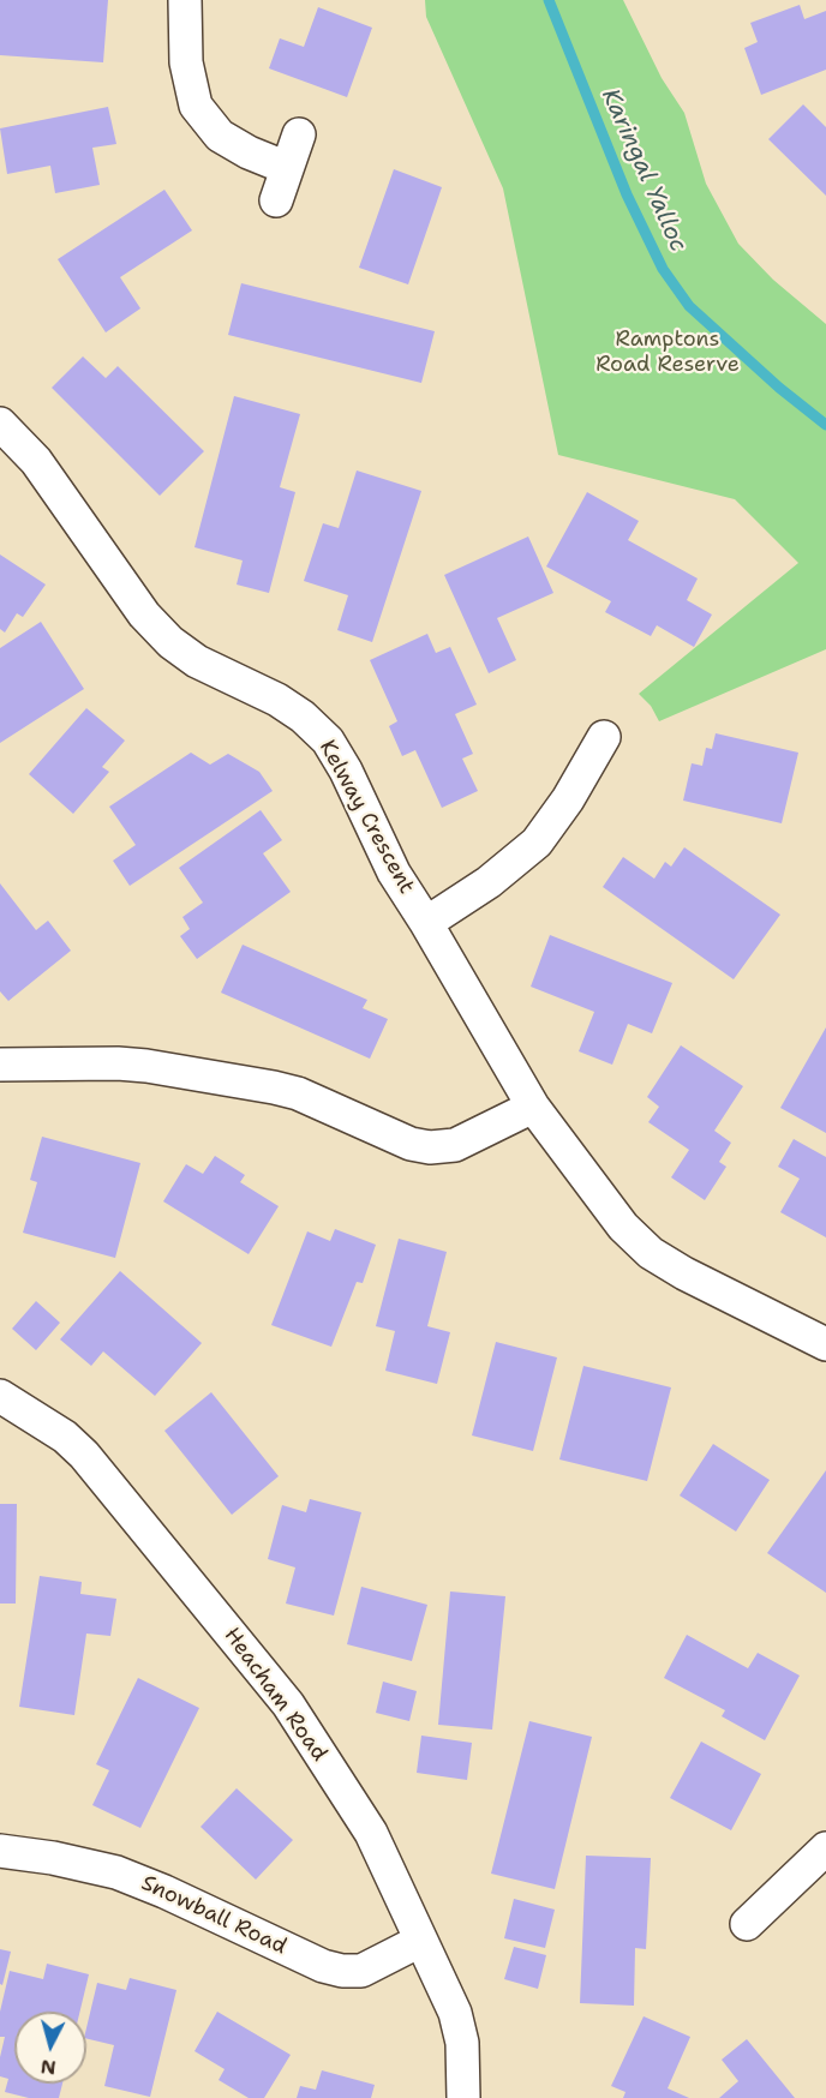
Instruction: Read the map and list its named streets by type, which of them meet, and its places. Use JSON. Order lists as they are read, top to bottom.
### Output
{
  "streets": {
    "street": ["Kelway Crescent", "Heacham Road", "Snowball Road"]
  },
  "crossings": [
    ["Heacham Road", "Snowball Road"]
  ],
  "water": ["Karingal Yalloc"],
  "parks": ["Ramptons Road Reserve"],
  "north": "bottom"
}
